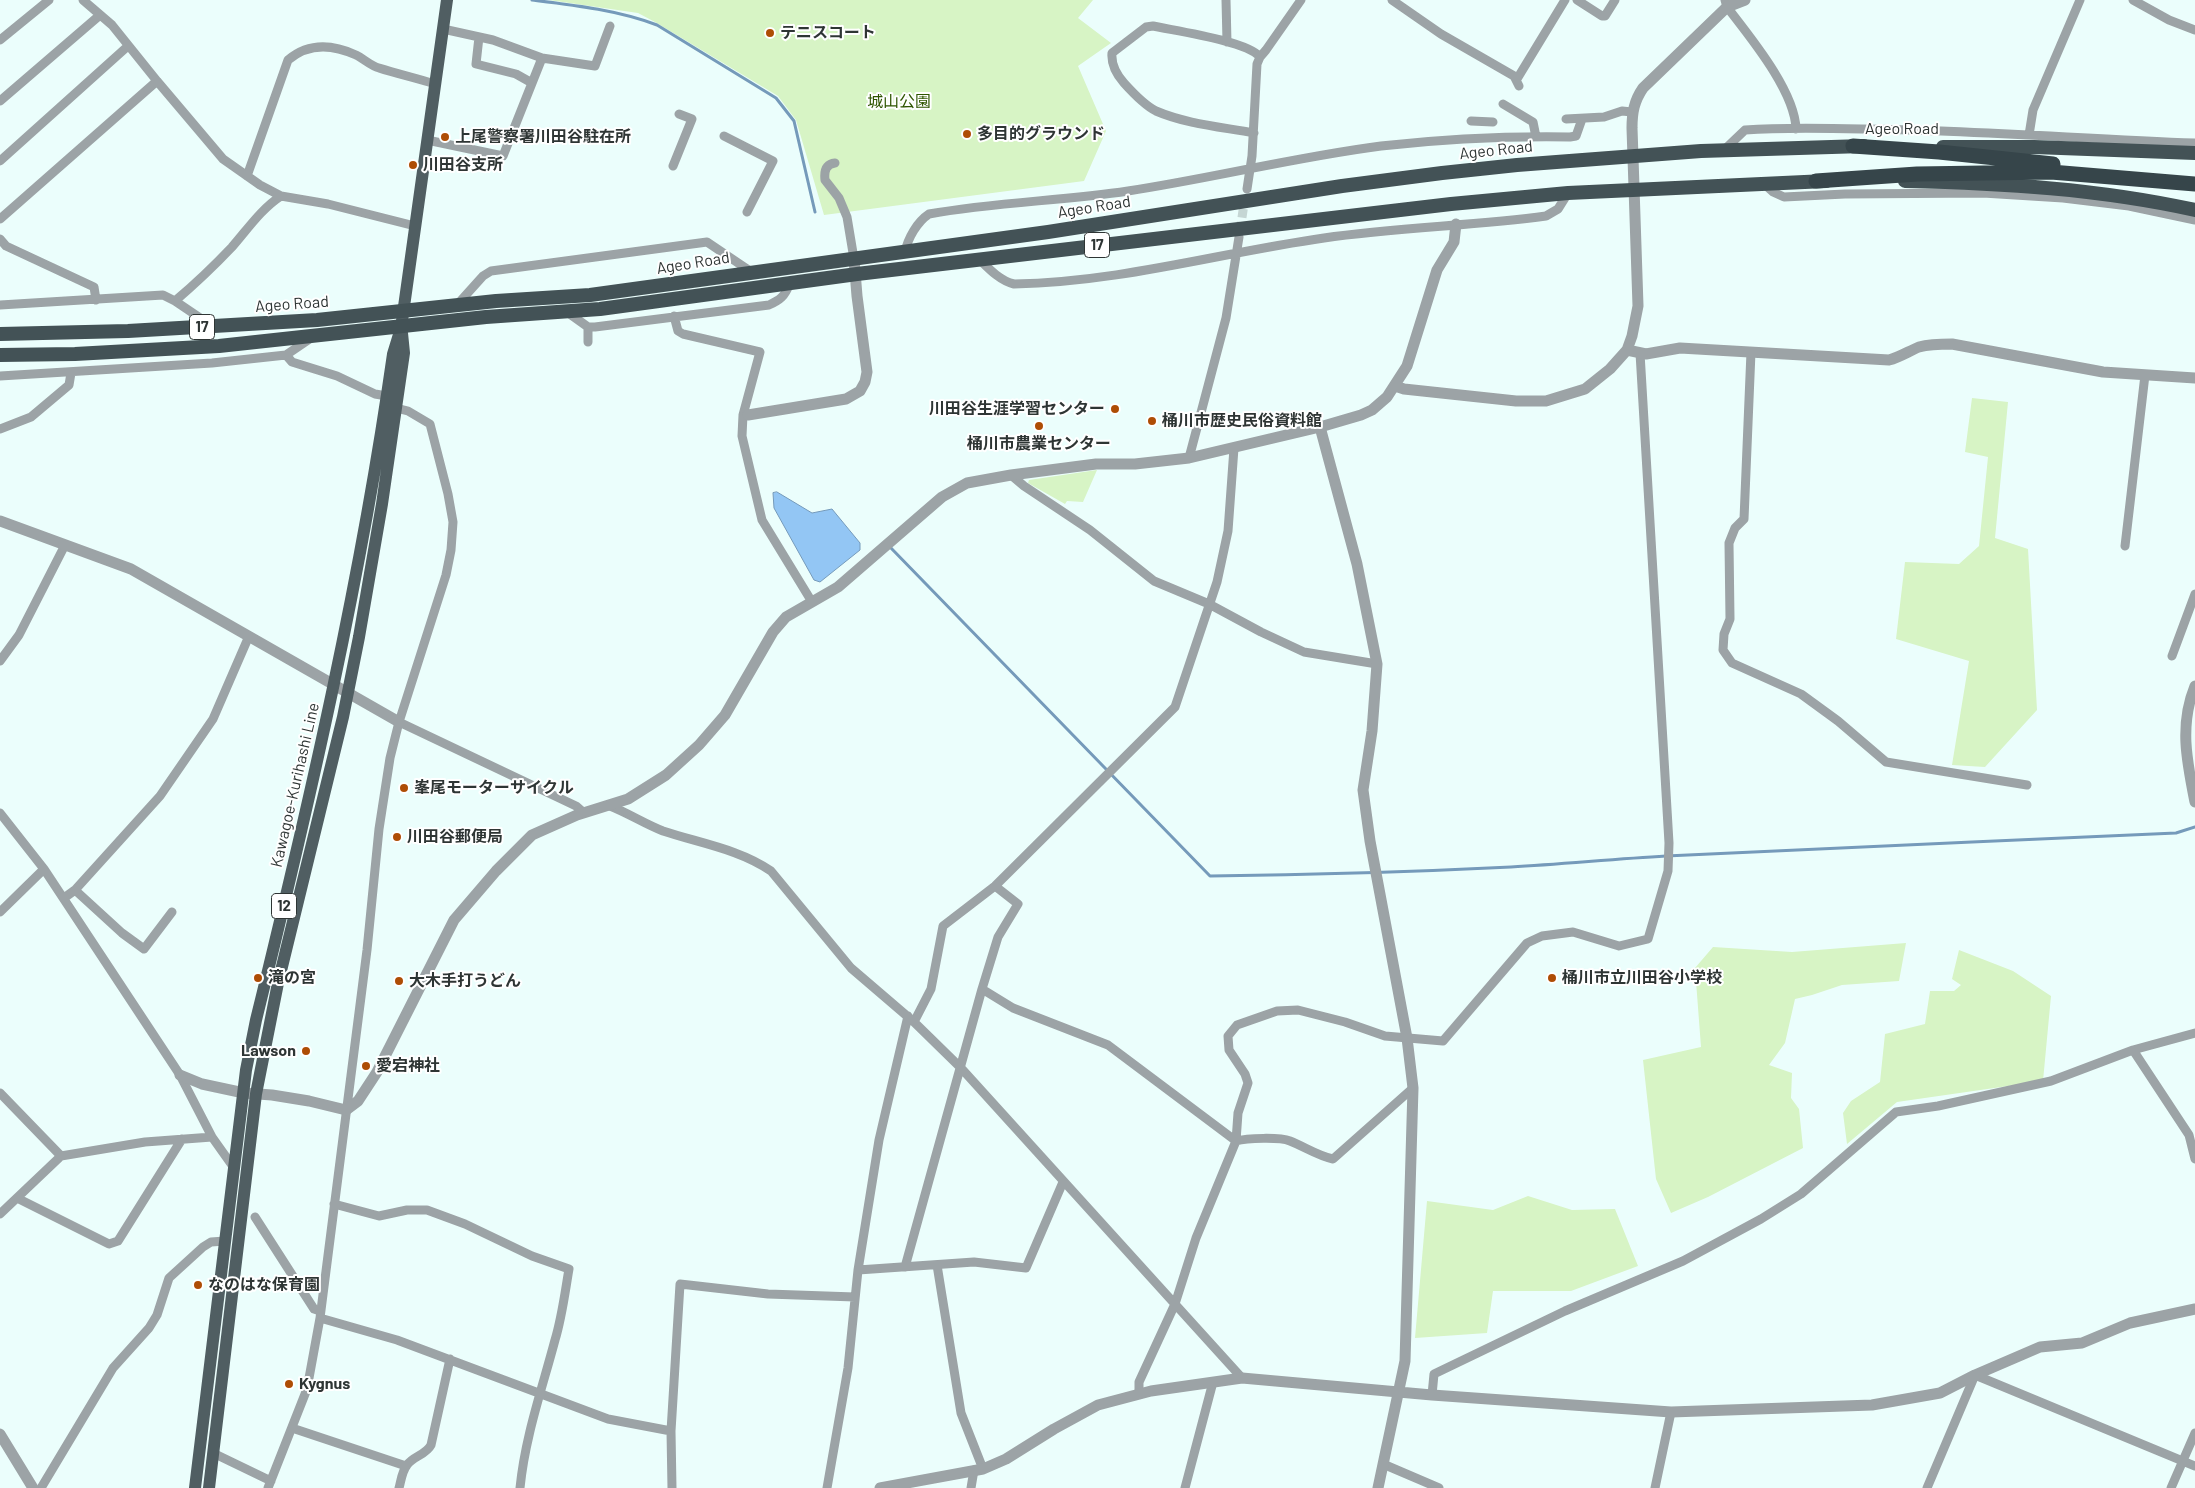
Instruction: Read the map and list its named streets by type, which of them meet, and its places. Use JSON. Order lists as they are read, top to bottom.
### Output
{
  "streets": {
    "highway": ["Ageo Road", "17"],
    "main road": ["Kawagoe-Kurihashi Line", "12"]
  },
  "crossings": [
    ["Ageo Road", "Kawagoe-Kurihashi Line"]
  ],
  "parks": ["城山公園"],
  "places": [
    "テニスコート",
    "多目的グラウンド",
    "上尾警察署川田谷駐在所",
    "川田谷支所",
    "川田谷生涯学習センター",
    "桶川市歴史民俗資料館",
    "桶川市農業センター",
    "峯尾モーターサイクル",
    "川田谷郵便局",
    "滝の宮",
    "桶川市立川田谷小学校",
    "大木手打うどん",
    "Lawson",
    "愛宕神社",
    "なのはな保育園",
    "Kygnus"
  ]
}
